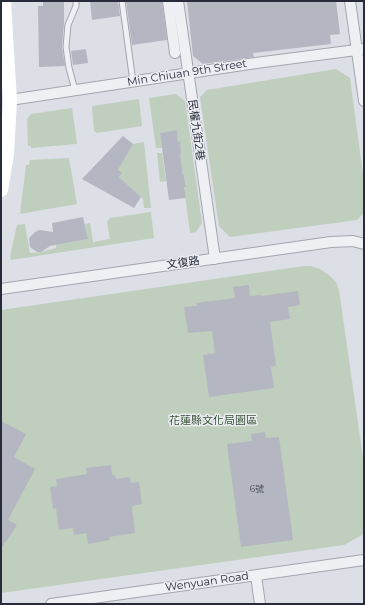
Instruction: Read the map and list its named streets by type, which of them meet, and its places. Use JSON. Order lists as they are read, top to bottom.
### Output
{
  "streets": {
    "street": [
      "Min Chiuan 9th Street",
      "民權九街2巷",
      "文復路",
      "Wenyuan Road"
    ]
  },
  "crossings": [
    ["Min Chiuan 9th Street", "民權九街2巷"],
    ["民權九街2巷", "文復路"]
  ],
  "parks": ["花蓮縣文化局園區"],
  "house_numbers": ["6號"]
}
